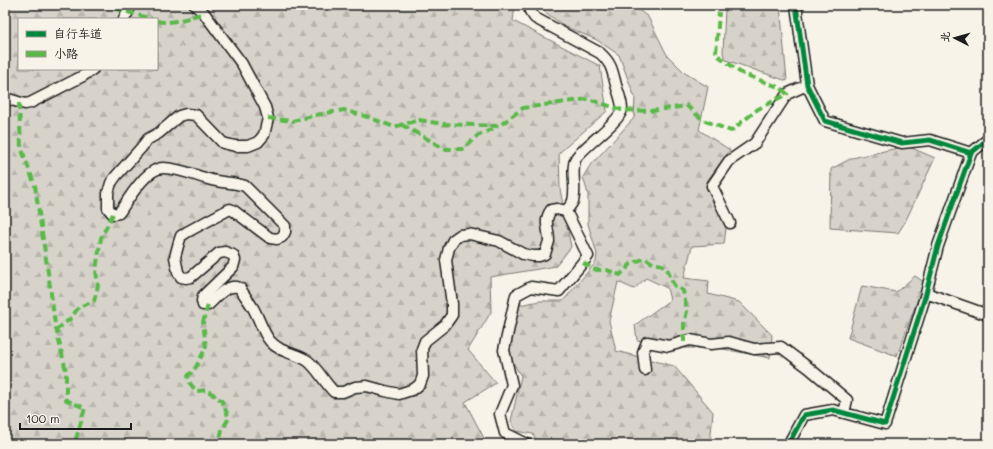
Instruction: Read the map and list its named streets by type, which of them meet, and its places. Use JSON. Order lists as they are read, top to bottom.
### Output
{
  "legend": ["自行车道", "小路"],
  "scale_bar": "100 m",
  "north": "left"
}
